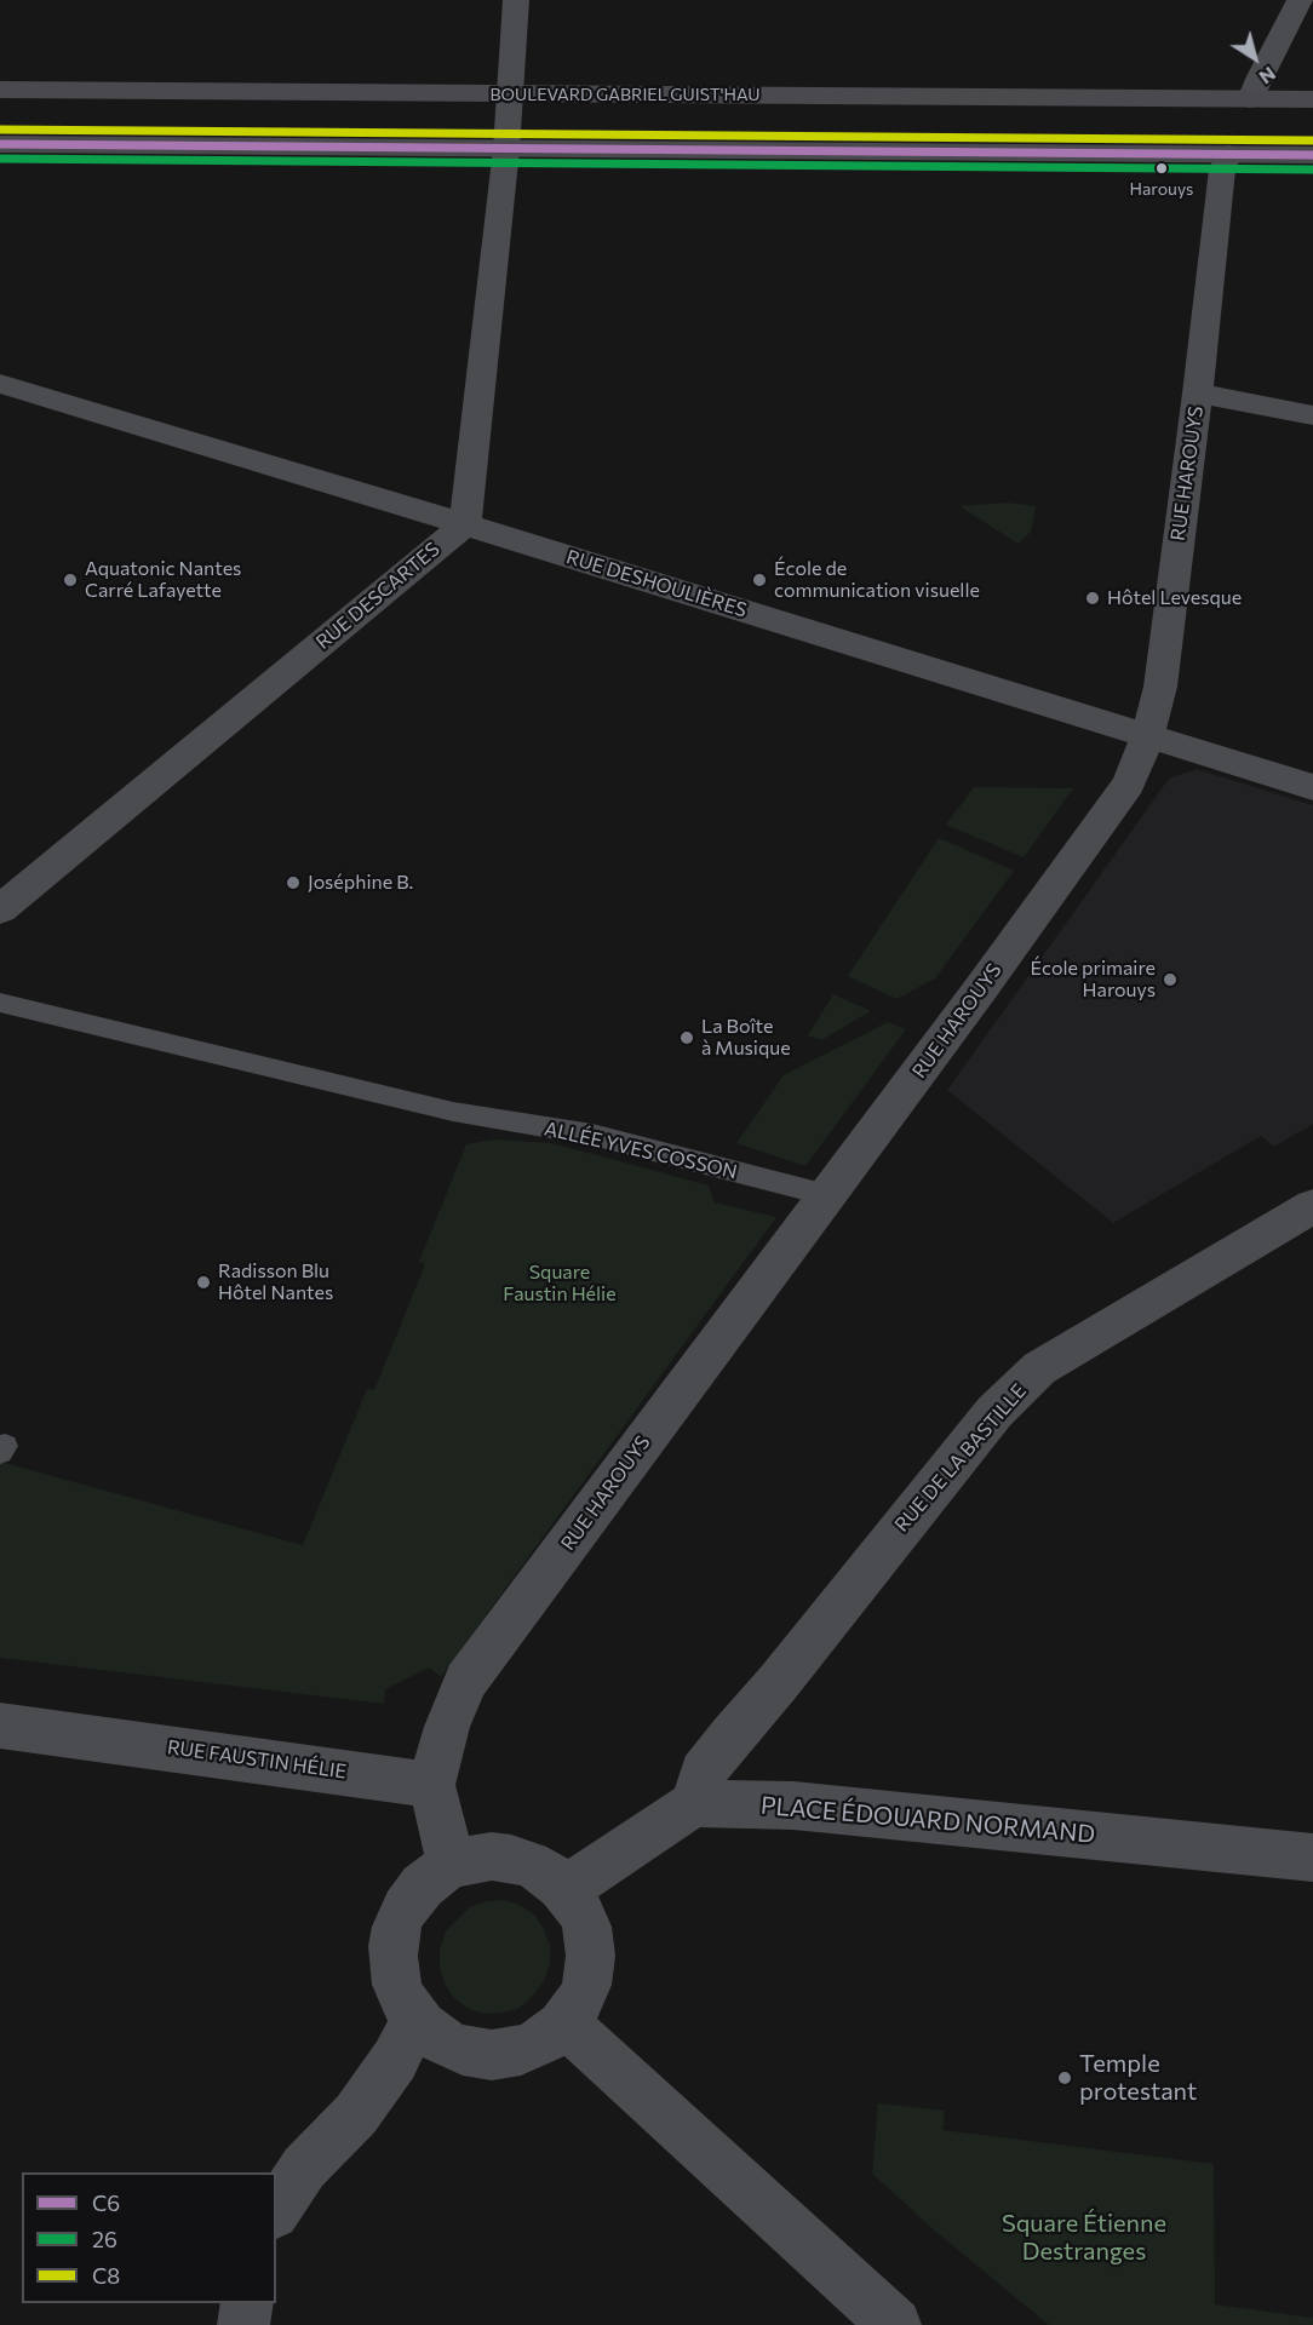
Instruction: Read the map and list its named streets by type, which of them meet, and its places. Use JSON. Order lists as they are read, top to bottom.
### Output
{
  "streets": {
    "main road": ["BOULEVARD GABRIEL GUIST'HAU"],
    "street": [
      "RUE HAROUYS",
      "RUE DESHOULIÈRES",
      "RUE DESCARTES",
      "RUE DE LA BASTILLE",
      "RUE FAUSTIN HÉLIE",
      "PLACE ÉDOUARD NORMAND"
    ],
    "lane": ["ALLÉE YVES COSSON"]
  },
  "crossings": [
    ["RUE HAROUYS", "RUE DESHOULIÈRES"],
    ["RUE HAROUYS", "ALLÉE YVES COSSON"],
    ["RUE HAROUYS", "RUE FAUSTIN HÉLIE"],
    ["RUE DESHOULIÈRES", "RUE DESCARTES"],
    ["RUE DE LA BASTILLE", "PLACE ÉDOUARD NORMAND"]
  ],
  "parks": ["Square Faustin Hélie", "Square Étienne Destranges"],
  "places": [
    "Harouys",
    "Aquatonic Nantes Carré Lafayette",
    "École de communication visuelle",
    "Hôtel Levesque",
    "Joséphine B.",
    "École primaire Harouys",
    "La Boîte à Musique",
    "Radisson Blu Hôtel Nantes",
    "Temple protestant"
  ],
  "lines": ["transit line C8", "transit line C6", "transit line 26"],
  "legend": ["C6", "26", "C8"],
  "north": "bottom right"
}
